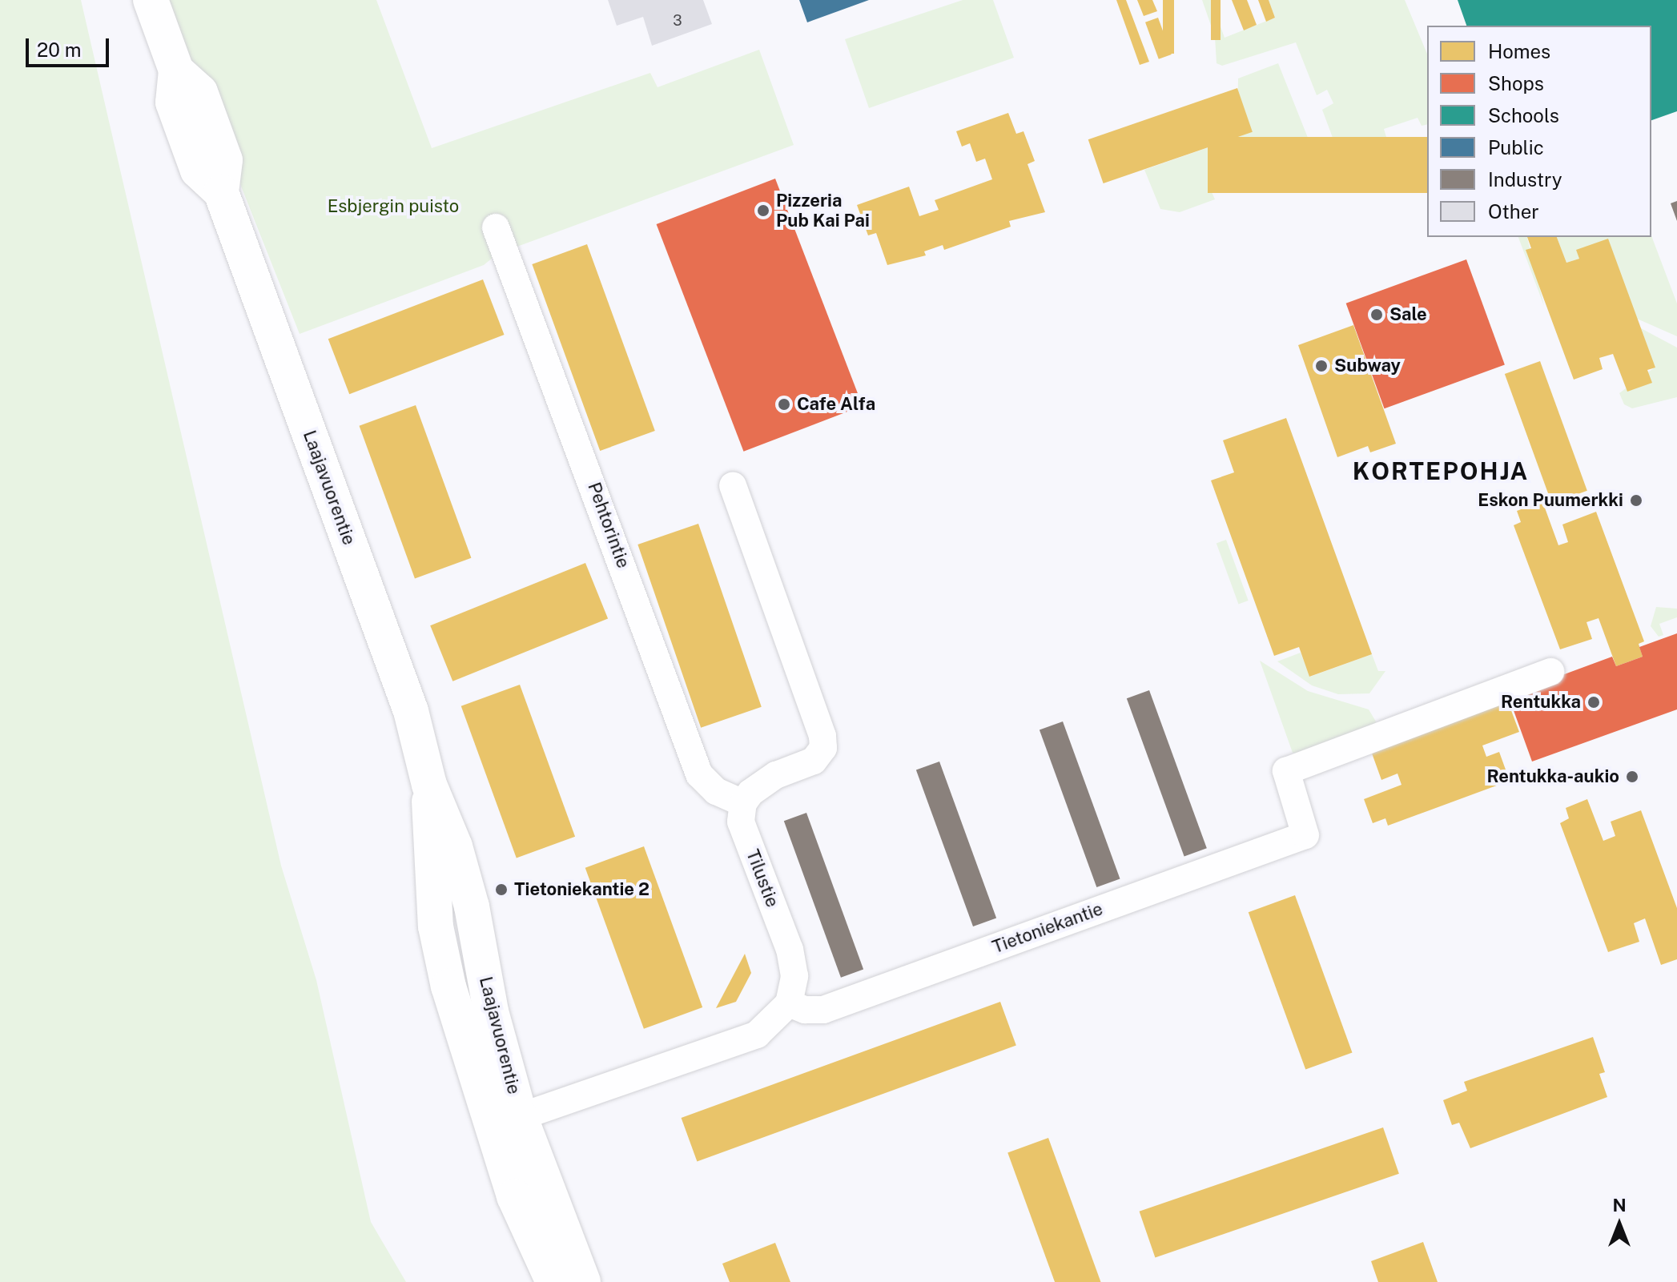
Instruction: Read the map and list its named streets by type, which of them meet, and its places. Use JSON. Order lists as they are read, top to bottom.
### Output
{
  "streets": {
    "main road": ["Laajavuorentie"],
    "street": ["Pehtorintie", "Tilustie", "Tietoniekantie"]
  },
  "crossings": [
    ["Pehtorintie", "Tilustie"],
    ["Tilustie", "Tietoniekantie"]
  ],
  "districts": ["KORTEPOHJA"],
  "parks": ["Esbjergin puisto"],
  "places": [
    "Pizzeria Pub Kai Pai",
    "Sale",
    "Subway",
    "Cafe Alfa",
    "Eskon Puumerkki",
    "Rentukka",
    "Rentukka-aukio",
    "Tietoniekantie 2"
  ],
  "house_numbers": ["3"],
  "legend": [
    "Homes",
    "Shops",
    "Schools",
    "Public",
    "Industry",
    "Other"
  ],
  "scale_bar": "20 m",
  "north": "top"
}
